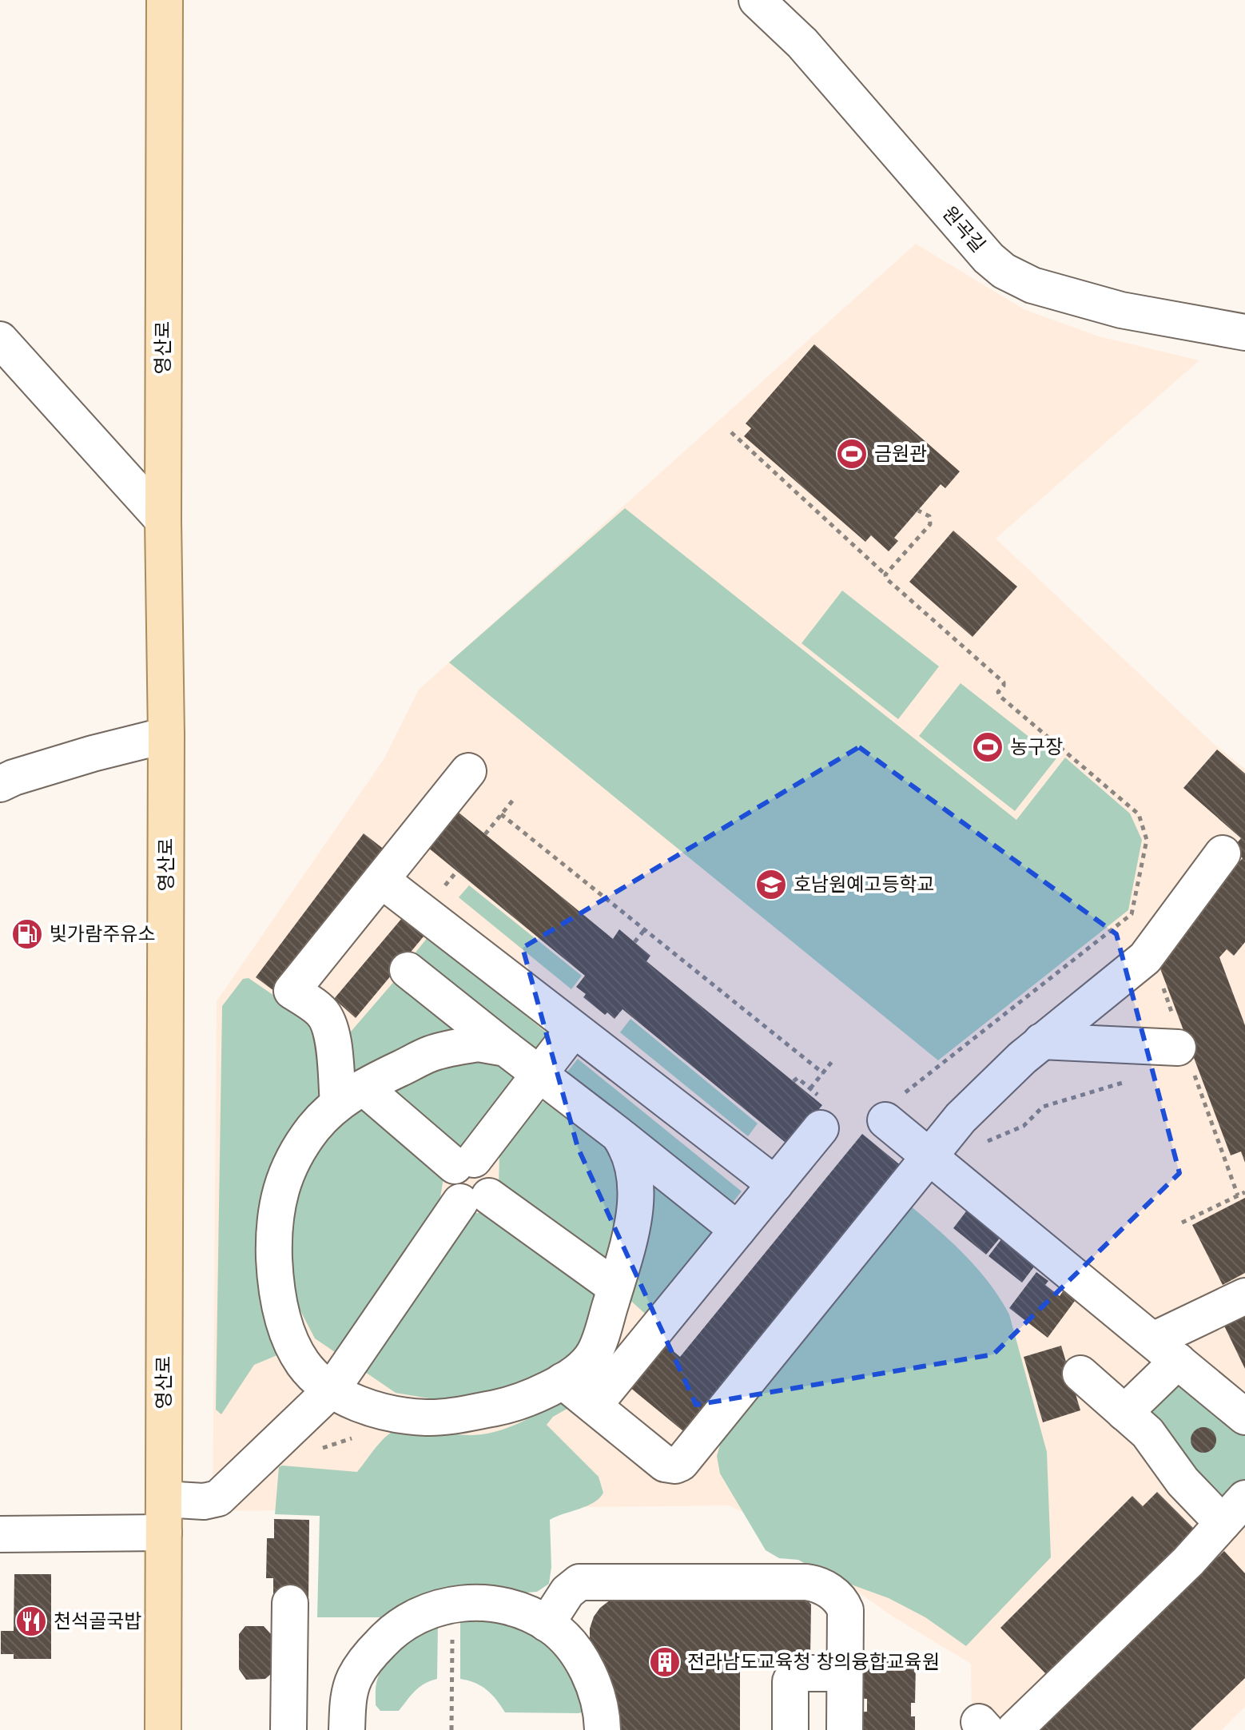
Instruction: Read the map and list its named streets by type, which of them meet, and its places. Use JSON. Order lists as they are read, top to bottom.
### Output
{
  "streets": {
    "main road": ["영산로"],
    "street": ["원곡길"]
  },
  "places": {
    "sports": ["금원관", "농구장"],
    "school or university": ["호남원예고등학교"],
    "fuel station": ["빛가람주유소"],
    "restaurant": ["천석골국밥"],
    "building": ["전라남도교육청 창의융합교육원"]
  }
}
